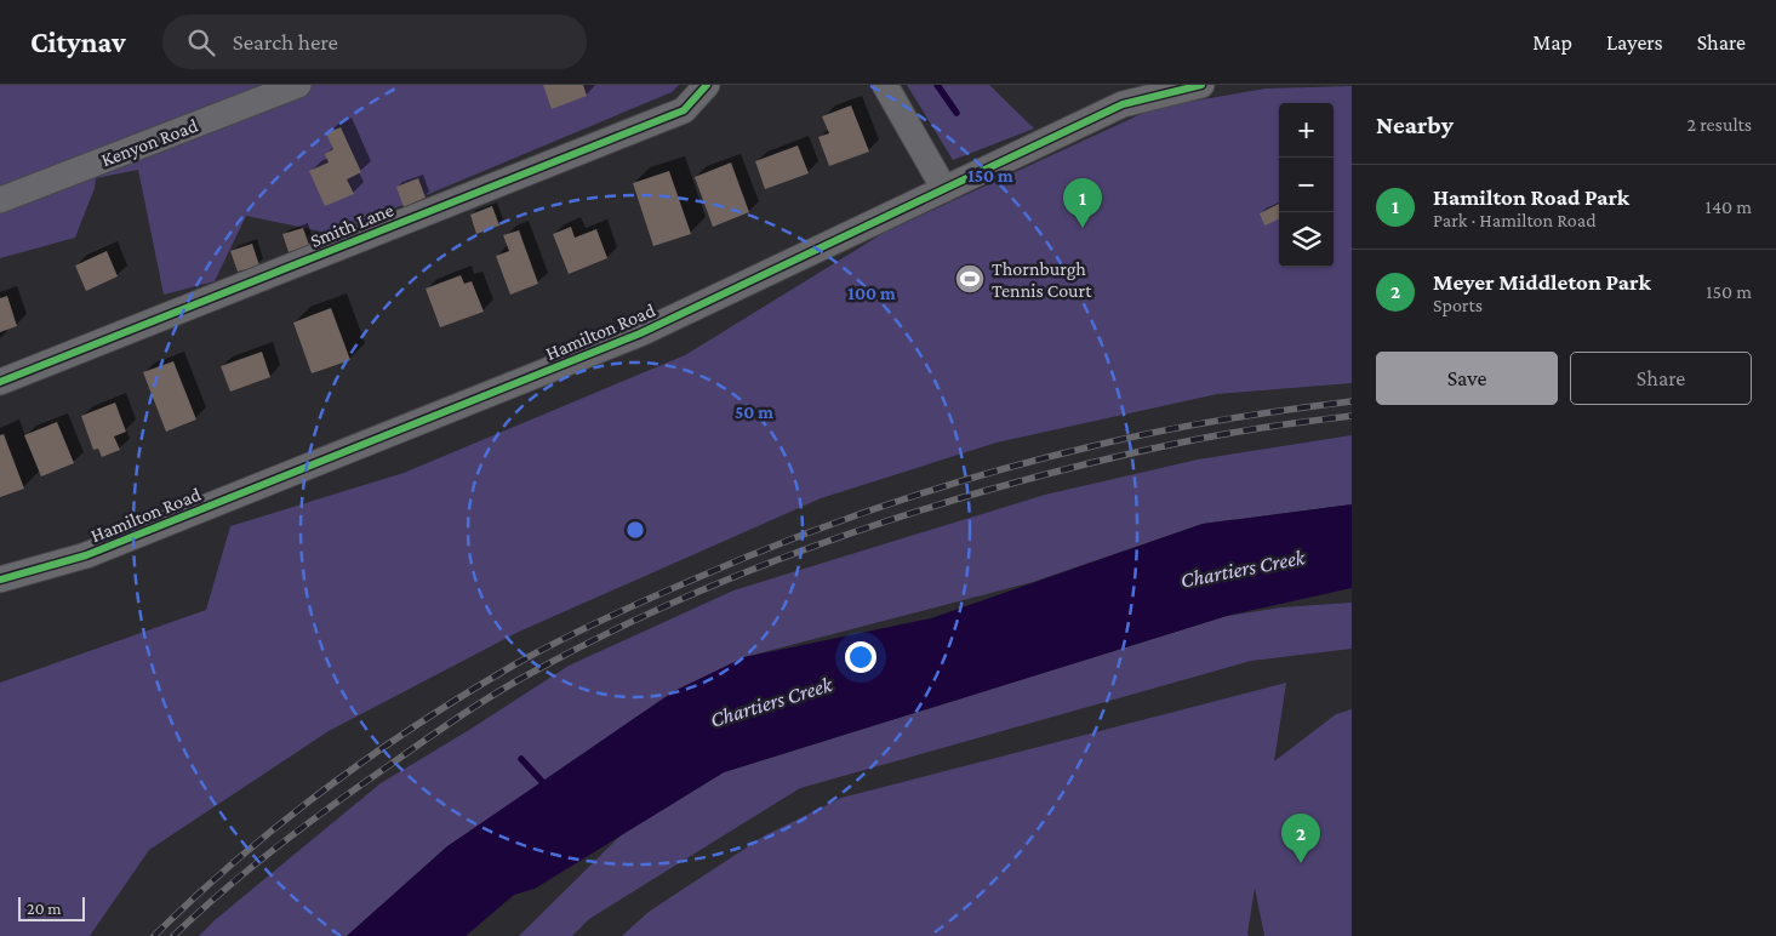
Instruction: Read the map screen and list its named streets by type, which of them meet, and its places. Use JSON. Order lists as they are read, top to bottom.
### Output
{
  "streets": {
    "street": ["Kenyon Road", "Smith Lane", "Hamilton Road"]
  },
  "water": ["Chartiers Creek"],
  "places": {
    "sports": ["Thornburgh Tennis Court"]
  },
  "scale_bar": "20 m",
  "page": {
    "header": "Citynav",
    "search": "Search here",
    "nav": ["Map", "Layers", "Share"],
    "heading": ["Nearby", "2 results"],
    "map_buttons": ["+", "−"],
    "list": [
      {
        "mark": "1",
        "name": "Hamilton Road Park",
        "note": "Park · Hamilton Road",
        "value": "140 m"
      },
      {
        "mark": "2",
        "name": "Meyer Middleton Park",
        "note": "Sports",
        "value": "150 m"
      }
    ],
    "pins": ["1", "2"],
    "buttons": ["Save", "Share"],
    "scale": "20 m"
  },
  "rings": ["150 m", "100 m", "50 m"]
}
